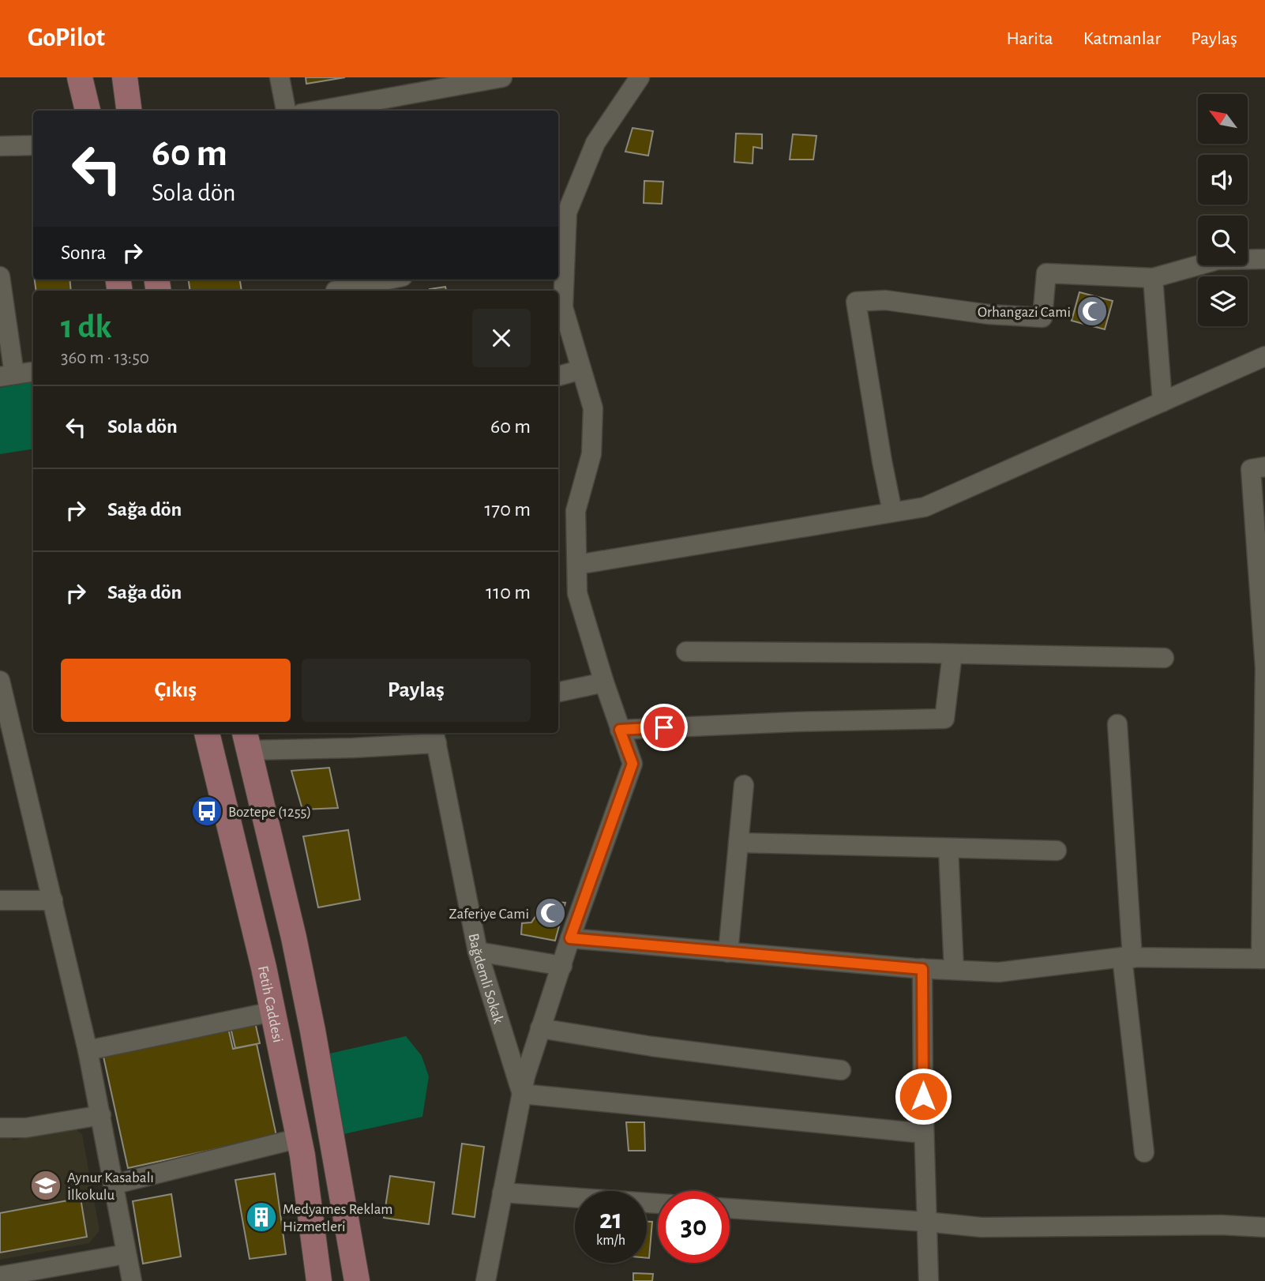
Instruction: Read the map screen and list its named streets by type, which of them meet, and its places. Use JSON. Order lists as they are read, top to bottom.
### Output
{
  "streets": {
    "main road": ["Fetih Caddesi"],
    "street": ["Bağdemli Sokak"]
  },
  "places": {
    "mosque": ["Orhangazi Cami", "Zaferiye Cami"],
    "bus stop": ["Boztepe (1255)"],
    "school or university": ["Aynur Kasabalı İlkokulu"],
    "building": ["Medyames Reklam Hizmetleri"]
  },
  "north": "top left",
  "page": {
    "header": "GoPilot",
    "nav": ["Harita", "Katmanlar", "Paylaş"],
    "turn": ["60 m", "Sola dön"],
    "then": "Sonra",
    "heading": ["1 dk", "360 m · 13:50"],
    "list": [
      {
        "name": "Sola dön",
        "value": "60 m"
      },
      {
        "name": "Sağa dön",
        "value": "170 m"
      },
      {
        "name": "Sağa dön",
        "value": "110 m"
      }
    ],
    "buttons": ["Çıkış", "Paylaş"],
    "speed": "21 km/h",
    "limit": "30"
  }
}
